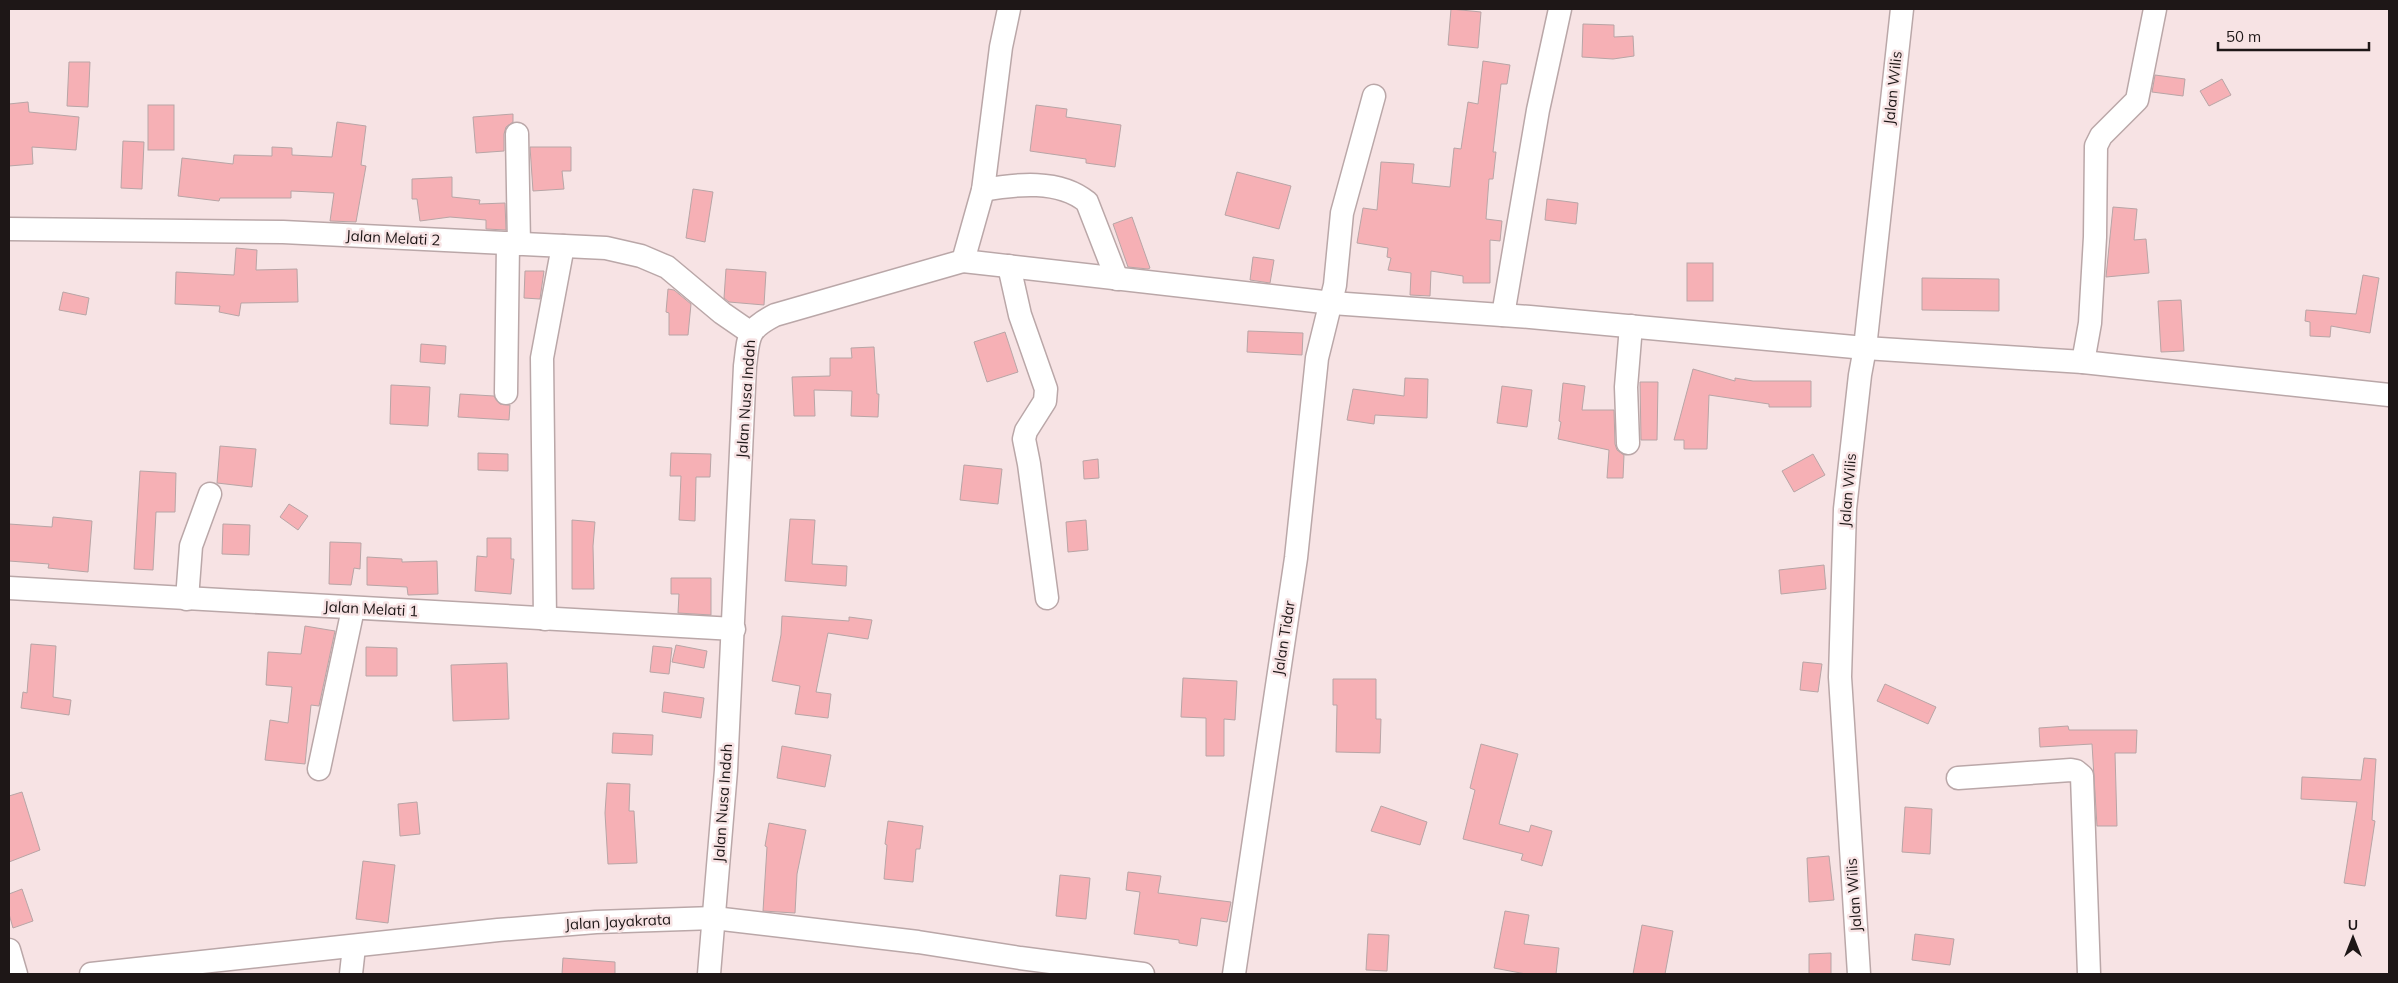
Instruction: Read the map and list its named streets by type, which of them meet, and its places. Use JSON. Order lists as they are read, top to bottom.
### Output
{
  "streets": {
    "street": [
      "Jalan Wilis",
      "Jalan Melati 2",
      "Jalan Nusa Indah",
      "Jalan Melati 1",
      "Jalan Tidar",
      "Jalan Jayakrata"
    ]
  },
  "crossings": [
    ["Jalan Melati 2", "Jalan Nusa Indah"],
    ["Jalan Nusa Indah", "Jalan Melati 1"],
    ["Jalan Nusa Indah", "Jalan Jayakrata"]
  ],
  "scale_bar": "50 m",
  "north": "top"
}
